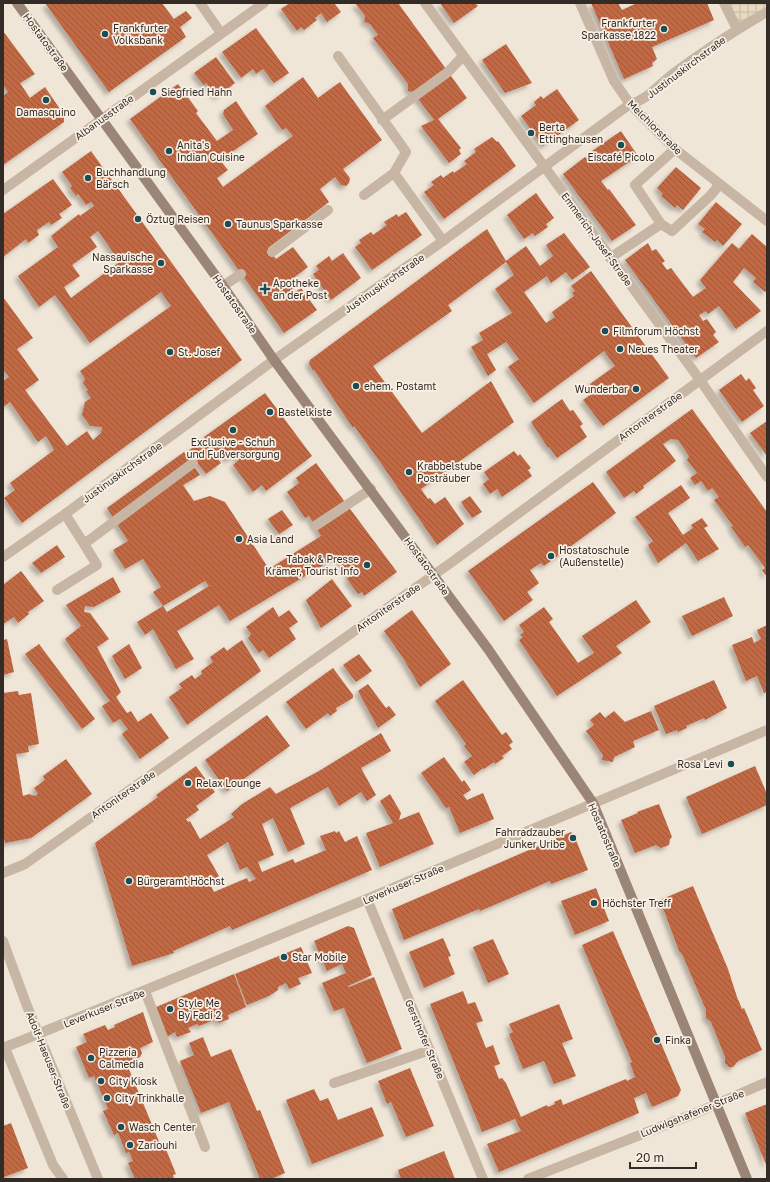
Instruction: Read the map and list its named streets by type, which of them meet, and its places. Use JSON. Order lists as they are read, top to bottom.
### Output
{
  "streets": {
    "street": [
      "Hostatostraße",
      "Justinuskirchstraße",
      "Albanusstraße",
      "Melchiorstraße",
      "Emmerich-Josef-Straße",
      "Antoniterstraße",
      "Leverkuser Straße",
      "Gersthofer Straße",
      "Adolf-Haeuser-Straße",
      "Ludwigshafener Straße"
    ]
  },
  "crossings": [
    ["Hostatostraße", "Justinuskirchstraße"],
    ["Hostatostraße", "Albanusstraße"],
    ["Hostatostraße", "Antoniterstraße"],
    ["Hostatostraße", "Leverkuser Straße"],
    ["Hostatostraße", "Ludwigshafener Straße"],
    ["Justinuskirchstraße", "Melchiorstraße"],
    ["Justinuskirchstraße", "Emmerich-Josef-Straße"],
    ["Emmerich-Josef-Straße", "Antoniterstraße"],
    ["Leverkuser Straße", "Gersthofer Straße"],
    ["Leverkuser Straße", "Adolf-Haeuser-Straße"]
  ],
  "places": {
    "other": [
      "Frankfurter Sparkasse 1822",
      "Frankfurter Volksbank",
      "Siegfried Hahn",
      "Damasquino",
      "Berta Ettinghausen",
      "Eiscafé Picolo",
      "Anita's Indian Cuisine",
      "Buchhandlung Bärsch",
      "Öztug Reisen",
      "Taunus Sparkasse",
      "Nassauische Sparkasse",
      "Filmforum Höchst",
      "Neues Theater",
      "St. Josef",
      "ehem. Postamt",
      "Wunderbar",
      "Bastelkiste",
      "Exclusive - Schuh und Fußversorgung",
      "Krabbelstube Posträuber",
      "Asia Land",
      "Hostatoschule (Außenstelle)",
      "Tabak & Presse Krämer, Tourist Info",
      "Rosa Levi",
      "Relax Lounge",
      "Fahrradzauber Junker Uribe",
      "Bürgeramt Höchst",
      "Höchster Treff",
      "Star Mobile",
      "Style Me By Fadi 2",
      "Finka",
      "Pizzeria Calmedia",
      "City Kiosk",
      "City Trinkhalle",
      "Wasch Center",
      "Zariouhi"
    ],
    "health": ["Apotheke an der Post"]
  },
  "scale_bar": "20 m"
}
